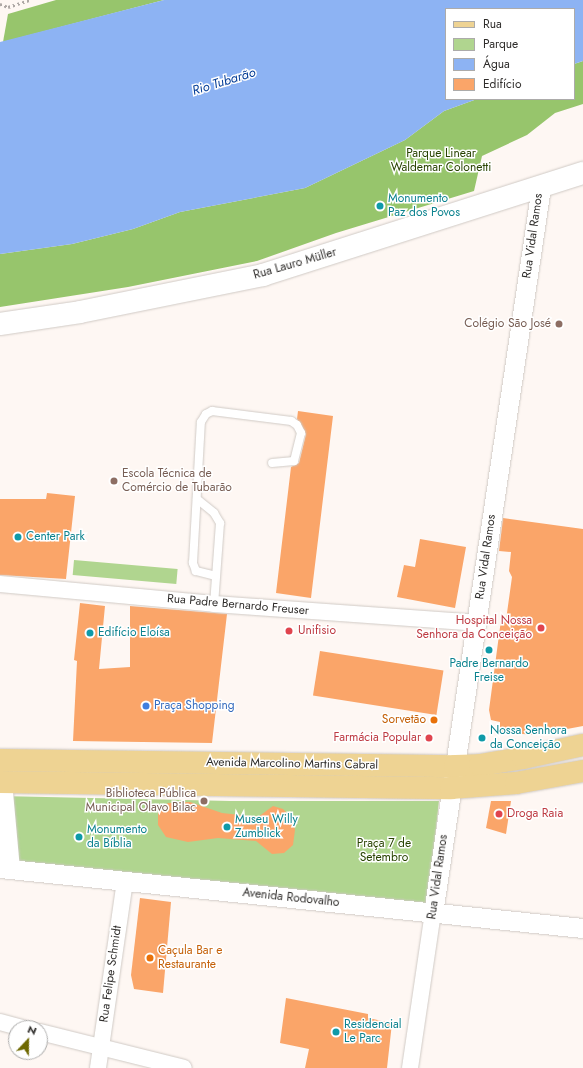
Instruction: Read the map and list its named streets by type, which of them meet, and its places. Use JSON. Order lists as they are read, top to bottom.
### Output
{
  "streets": {
    "main road": ["Rua Lauro Müller", "Avenida Marcolino Martins Cabral"],
    "street": [
      "Rua Vidal Ramos",
      "Rua Padre Bernardo Freuser",
      "Avenida Rodovalho",
      "Rua Felipe Schmidt"
    ]
  },
  "crossings": [
    ["Rua Vidal Ramos", "Rua Lauro Müller"],
    ["Rua Vidal Ramos", "Rua Padre Bernardo Freuser"],
    ["Rua Vidal Ramos", "Avenida Marcolino Martins Cabral"],
    ["Rua Vidal Ramos", "Avenida Rodovalho"],
    ["Avenida Rodovalho", "Rua Felipe Schmidt"]
  ],
  "water": ["Rio Tubarão"],
  "parks": ["Parque Linear Waldemar Colonetti", "Praça 7 de Setembro"],
  "places": [
    "Monumento Paz dos Povos",
    "Colégio São José",
    "Escola Técnica de Comércio de Tubarão",
    "Center Park",
    "Hospital Nossa Senhora da Conceição",
    "Unifisio",
    "Edifício Eloísa",
    "Padre Bernardo Freise",
    "Praça Shopping",
    "Sorvetão",
    "Farmácia Popular",
    "Nossa Senhora da Conceição",
    "Biblioteca Pública Municipal Olavo Bilac",
    "Droga Raia",
    "Museu Willy Zumblick",
    "Monumento da Bíblia",
    "Caçula Bar e Restaurante",
    "Residencial Le Parc"
  ],
  "legend": [
    "Rua",
    "Parque",
    "Água",
    "Edifício"
  ],
  "north": "top"
}
